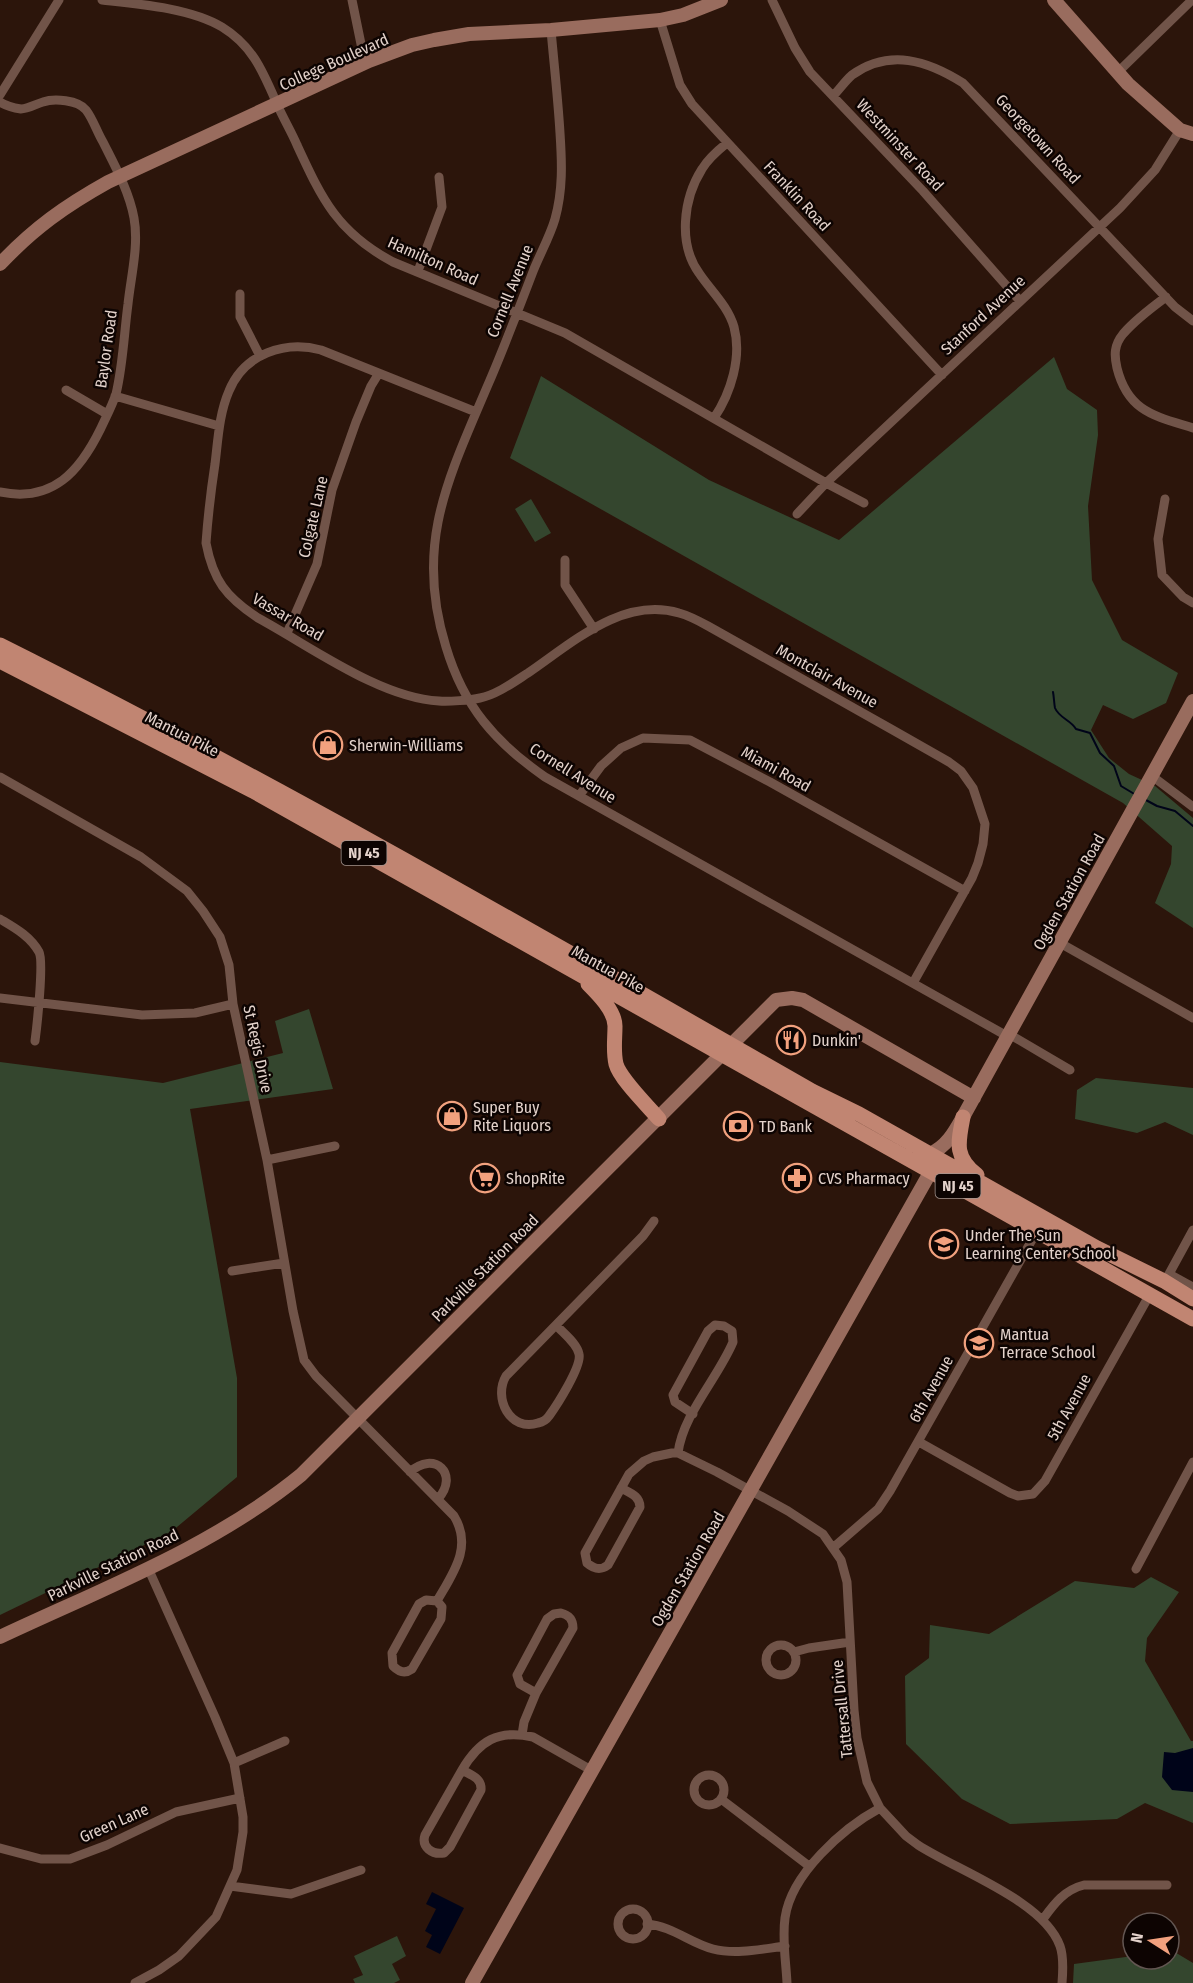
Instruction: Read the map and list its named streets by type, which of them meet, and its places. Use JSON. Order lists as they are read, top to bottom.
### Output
{
  "streets": {
    "main road": ["Mantua Pike", "NJ 45"],
    "street": [
      "College Boulevard",
      "Georgetown Road",
      "Westminster Road",
      "Franklin Road",
      "Hamilton Road",
      "Cornell Avenue",
      "Stanford Avenue",
      "Baylor Road",
      "Colgate Lane",
      "Vassar Road",
      "Montclair Avenue",
      "Miami Road",
      "Ogden Station Road",
      "St Regis Drive",
      "Parkville Station Road",
      "6th Avenue",
      "5th Avenue",
      "Tattersall Drive",
      "Green Lane"
    ]
  },
  "crossings": [
    ["College Boulevard", "Franklin Road"],
    ["College Boulevard", "Hamilton Road"],
    ["College Boulevard", "Cornell Avenue"],
    ["College Boulevard", "Baylor Road"],
    ["Georgetown Road", "Westminster Road"],
    ["Georgetown Road", "Stanford Avenue"],
    ["Westminster Road", "Stanford Avenue"],
    ["Franklin Road", "Stanford Avenue"],
    ["Hamilton Road", "Cornell Avenue"],
    ["Hamilton Road", "Stanford Avenue"],
    ["Cornell Avenue", "Vassar Road"],
    ["Cornell Avenue", "Montclair Avenue"],
    ["Cornell Avenue", "Miami Road"],
    ["Cornell Avenue", "Ogden Station Road"],
    ["Colgate Lane", "Vassar Road"],
    ["Vassar Road", "Montclair Avenue"],
    ["Montclair Avenue", "Miami Road"],
    ["Mantua Pike", "Ogden Station Road"],
    ["Mantua Pike", "Parkville Station Road"],
    ["Mantua Pike", "6th Avenue"],
    ["Mantua Pike", "5th Avenue"],
    ["Ogden Station Road", "Parkville Station Road"],
    ["Ogden Station Road", "Tattersall Drive"],
    ["St Regis Drive", "Parkville Station Road"],
    ["6th Avenue", "5th Avenue"],
    ["6th Avenue", "Tattersall Drive"]
  ],
  "places": {
    "shop": ["Sherwin-Williams", "Super Buy Rite Liquors"],
    "restaurant": ["Dunkin'"],
    "bank": ["TD Bank"],
    "supermarket": ["ShopRite"],
    "pharmacy": ["CVS Pharmacy"],
    "school or university": ["Under The Sun Learning Center School", "Mantua Terrace School"]
  },
  "north": "left"
}
